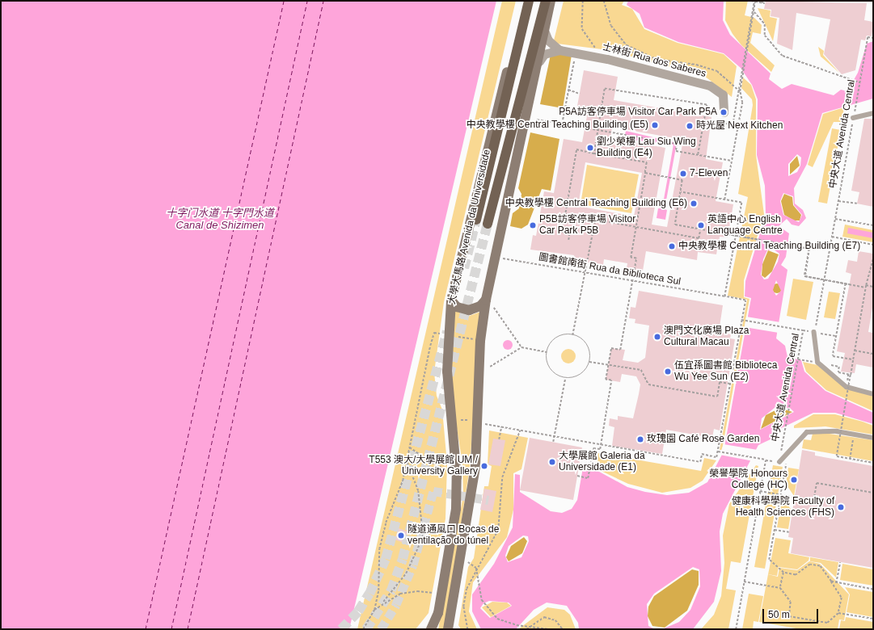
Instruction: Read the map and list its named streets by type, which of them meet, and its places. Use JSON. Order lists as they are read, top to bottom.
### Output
{
  "streets": {
    "main road": ["大學大馬路 Avenida da Universidade"],
    "street": ["士林街 Rua dos Saberes"],
    "path": ["中央大道 Avenida Central", "圖書館南街 Rua da Biblioteca Sul"]
  },
  "water": ["十字门水道 十字門水道 Canal de Shizimen"],
  "places": [
    "P5A訪客停車場 Visitor Car Park P5A",
    "中央教學樓 Central Teaching Building (E5)",
    "時光屋 Next Kitchen",
    "劉少榮樓 Lau Siu Wing Building (E4)",
    "7-Eleven",
    "中央教學樓 Central Teaching Building (E6)",
    "P5B訪客停車場 Visitor Car Park P5B",
    "英語中心 English Language Centre",
    "中央教學樓 Central Teaching Building (E7)",
    "澳門文化廣場 Plaza Cultural Macau",
    "伍宜孫圖書館 Biblioteca Wu Yee Sun (E2)",
    "玫瑰園 Café Rose Garden",
    "大學展館 Galeria da Universidade (E1)",
    "T553 澳大/大學展館 UM / University Gallery",
    "榮譽學院 Honours College (HC)",
    "健康科學學院 Faculty of Health Sciences (FHS)",
    "隧道通風口 Bocas de ventilação do túnel"
  ],
  "scale_bar": "50 m"
}
